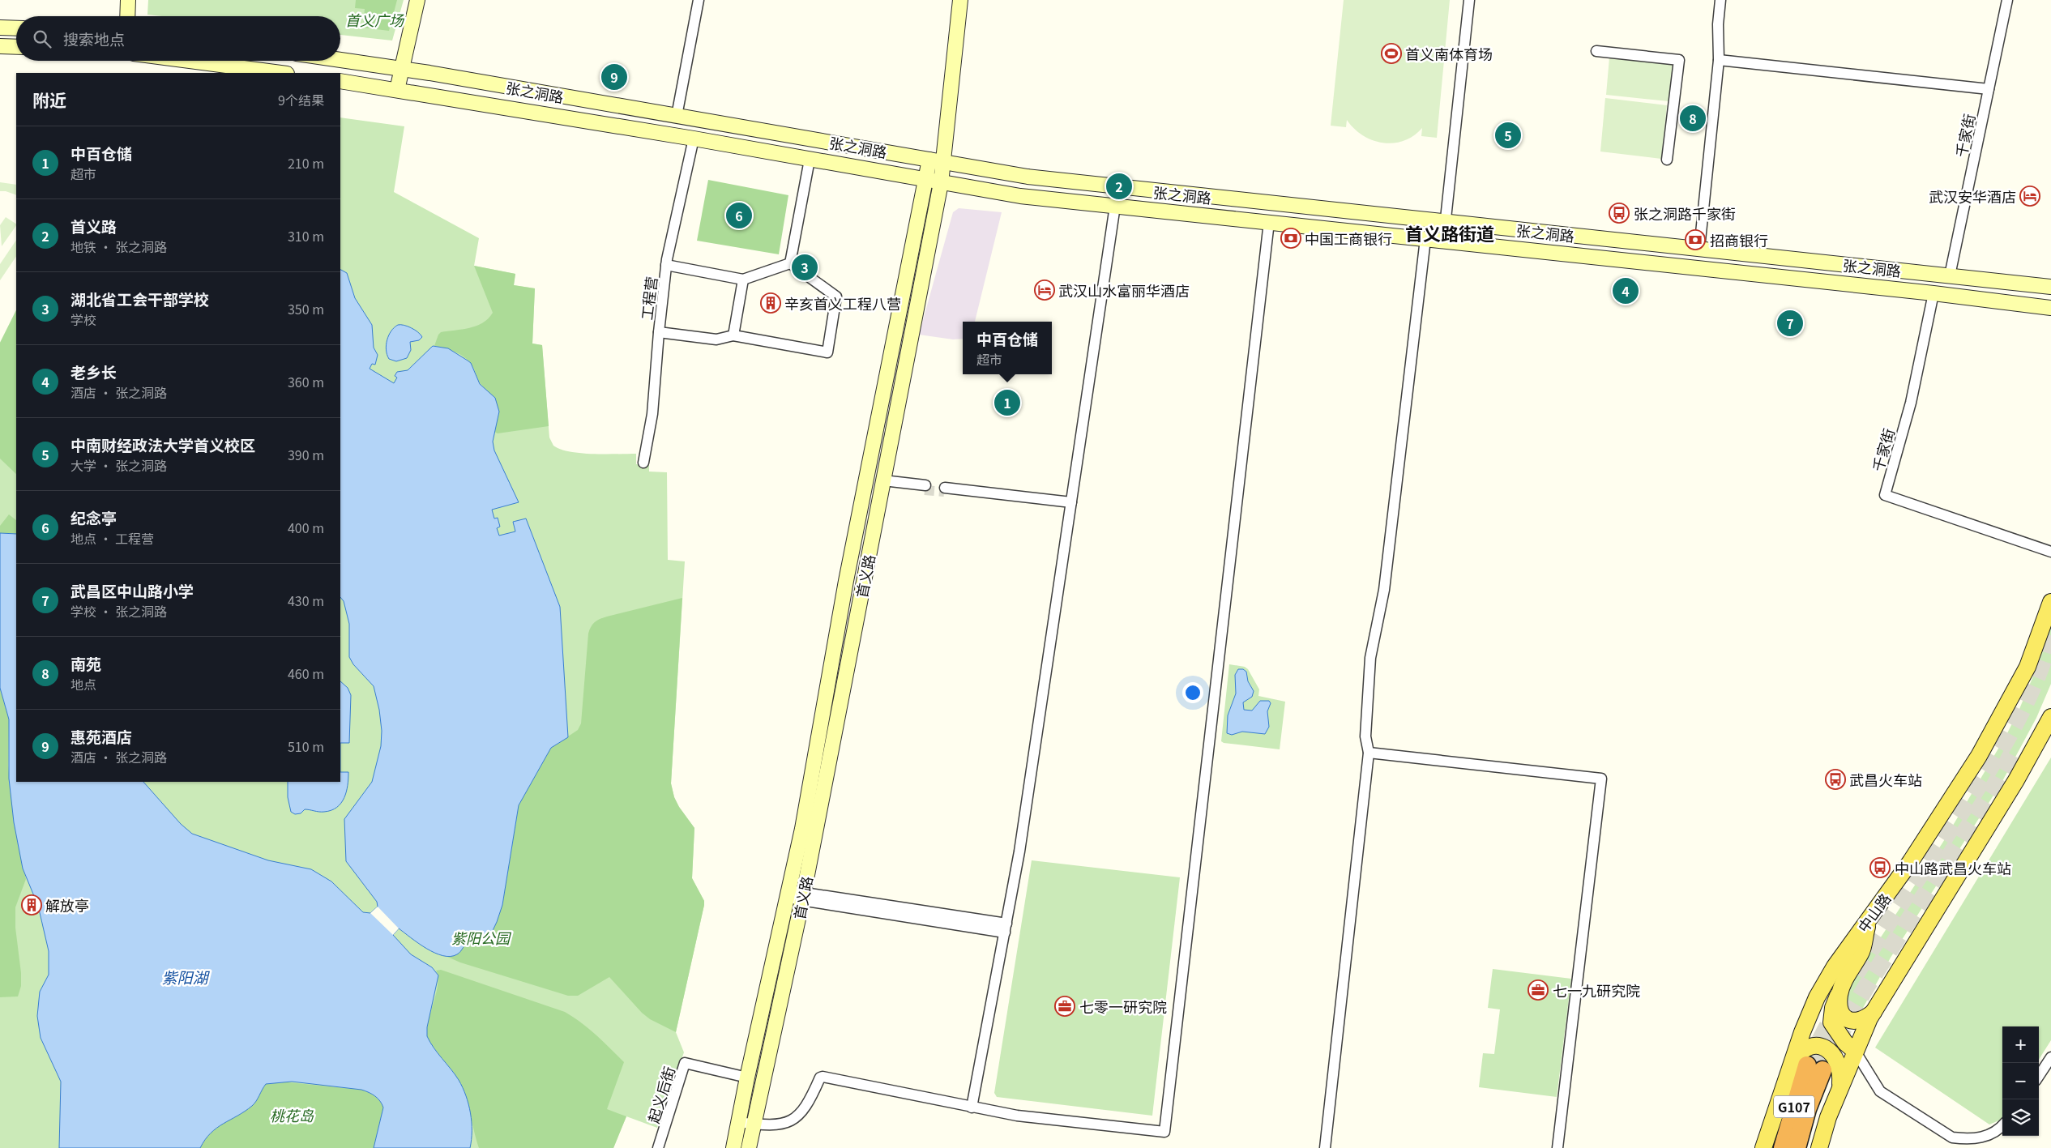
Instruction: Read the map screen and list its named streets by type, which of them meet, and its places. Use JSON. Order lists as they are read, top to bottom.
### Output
{
  "streets": {
    "highway": ["G107"],
    "main road": ["张之洞路", "首义路", "中山路"],
    "street": ["千家街", "工程营", "起义后街"]
  },
  "crossings": [
    ["张之洞路", "千家街"],
    ["张之洞路", "工程营"],
    ["张之洞路", "首义路"],
    ["首义路", "起义后街"],
    ["中山路", "G107"]
  ],
  "districts": ["首义路街道"],
  "water": ["紫阳湖"],
  "parks": ["首义广场", "紫阳公园", "桃花岛"],
  "places": {
    "sports": ["首义南体育场"],
    "hotel": ["武汉安华酒店", "武汉山水富丽华酒店"],
    "bus stop": ["张之洞路千家街", "武昌火车站", "中山路武昌火车站"],
    "bank": ["中国工商银行", "招商银行"],
    "building": ["辛亥首义工程八营", "解放亭"],
    "office": ["七一九研究院", "七零一研究院"]
  },
  "page": {
    "search": "搜索地点",
    "pins": [
      "9",
      "8",
      "5",
      "2",
      "6",
      "3",
      "4",
      "7",
      "1"
    ],
    "heading": ["附近", "9个结果"],
    "list": [
      {
        "mark": "1",
        "name": "中百仓储",
        "note": "超市",
        "value": "210 m"
      },
      {
        "mark": "2",
        "name": "首义路",
        "note": "地铁 · 张之洞路",
        "value": "310 m"
      },
      {
        "mark": "3",
        "name": "湖北省工会干部学校",
        "note": "学校",
        "value": "350 m"
      },
      {
        "mark": "4",
        "name": "老乡长",
        "note": "酒店 · 张之洞路",
        "value": "360 m"
      },
      {
        "mark": "5",
        "name": "中南财经政法大学首义校区",
        "note": "大学 · 张之洞路",
        "value": "390 m"
      },
      {
        "mark": "6",
        "name": "纪念亭",
        "note": "地点 · 工程营",
        "value": "400 m"
      },
      {
        "mark": "7",
        "name": "武昌区中山路小学",
        "note": "学校 · 张之洞路",
        "value": "430 m"
      },
      {
        "mark": "8",
        "name": "南苑",
        "note": "地点",
        "value": "460 m"
      },
      {
        "mark": "9",
        "name": "惠苑酒店",
        "note": "酒店 · 张之洞路",
        "value": "510 m"
      }
    ],
    "popup": ["中百仓储", "超市"],
    "map_buttons": ["+", "−"]
  }
}
